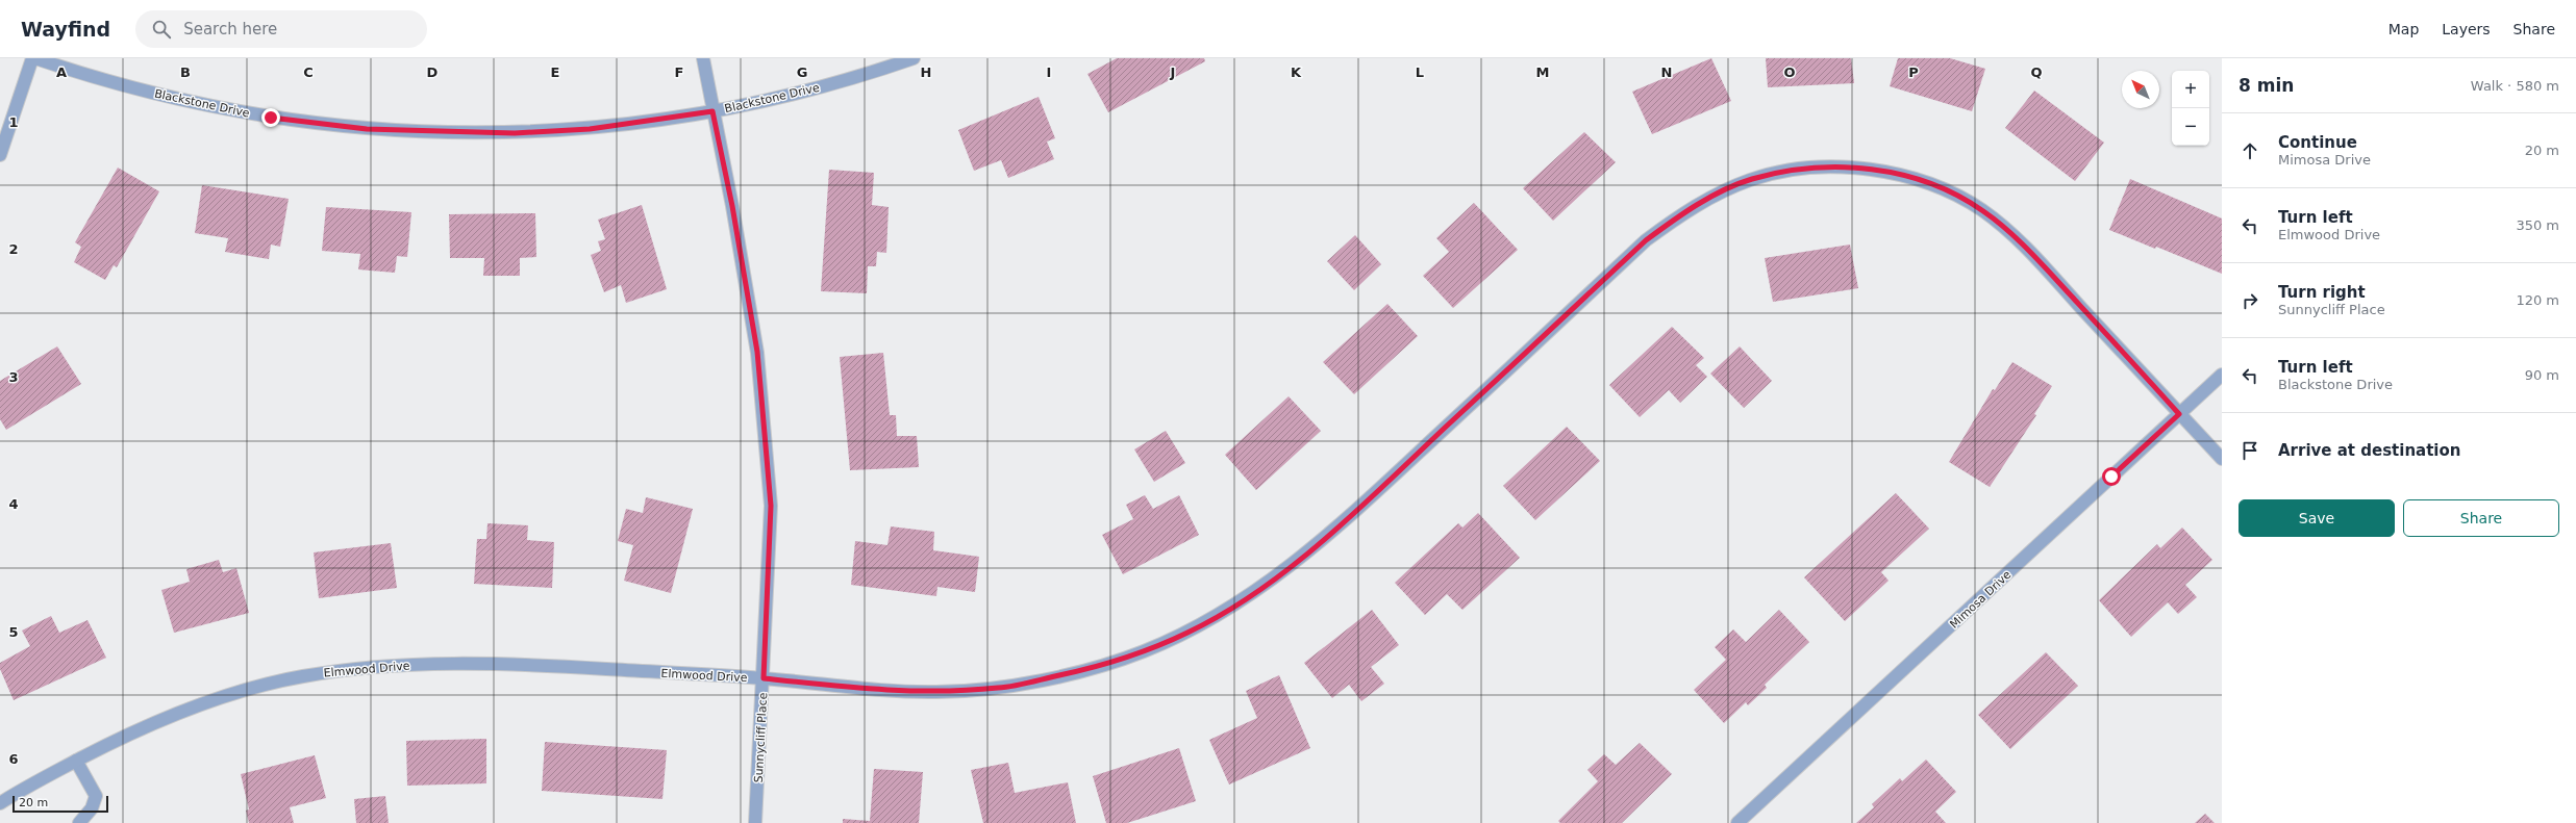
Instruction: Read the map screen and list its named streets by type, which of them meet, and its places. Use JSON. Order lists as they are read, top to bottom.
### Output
{
  "streets": {
    "street": [
      "Blackstone Drive",
      "Mimosa Drive",
      "Elmwood Drive",
      "Sunnycliff Place"
    ]
  },
  "crossings": [
    ["Blackstone Drive", "Sunnycliff Place"],
    ["Mimosa Drive", "Elmwood Drive"],
    ["Elmwood Drive", "Sunnycliff Place"]
  ],
  "scale_bar": "20 m",
  "north": "top left",
  "page": {
    "header": "Wayfind",
    "search": "Search here",
    "nav": ["Map", "Layers", "Share"],
    "heading": ["8 min", "Walk · 580 m"],
    "map_buttons": ["+", "−"],
    "list": [
      ["Continue", "Mimosa Drive", "20 m"],
      ["Turn left", "Elmwood Drive", "350 m"],
      ["Turn right", "Sunnycliff Place", "120 m"],
      ["Turn left", "Blackstone Drive", "90 m"],
      "Arrive at destination"
    ],
    "buttons": ["Save", "Share"],
    "scale": "20 m"
  },
  "grid": {
    "columns": [
      "A",
      "B",
      "C",
      "D",
      "E",
      "F",
      "G",
      "H",
      "I",
      "J",
      "K",
      "L",
      "M",
      "N",
      "O",
      "P",
      "Q"
    ],
    "rows": [
      "1",
      "2",
      "3",
      "4",
      "5",
      "6"
    ]
  }
}
